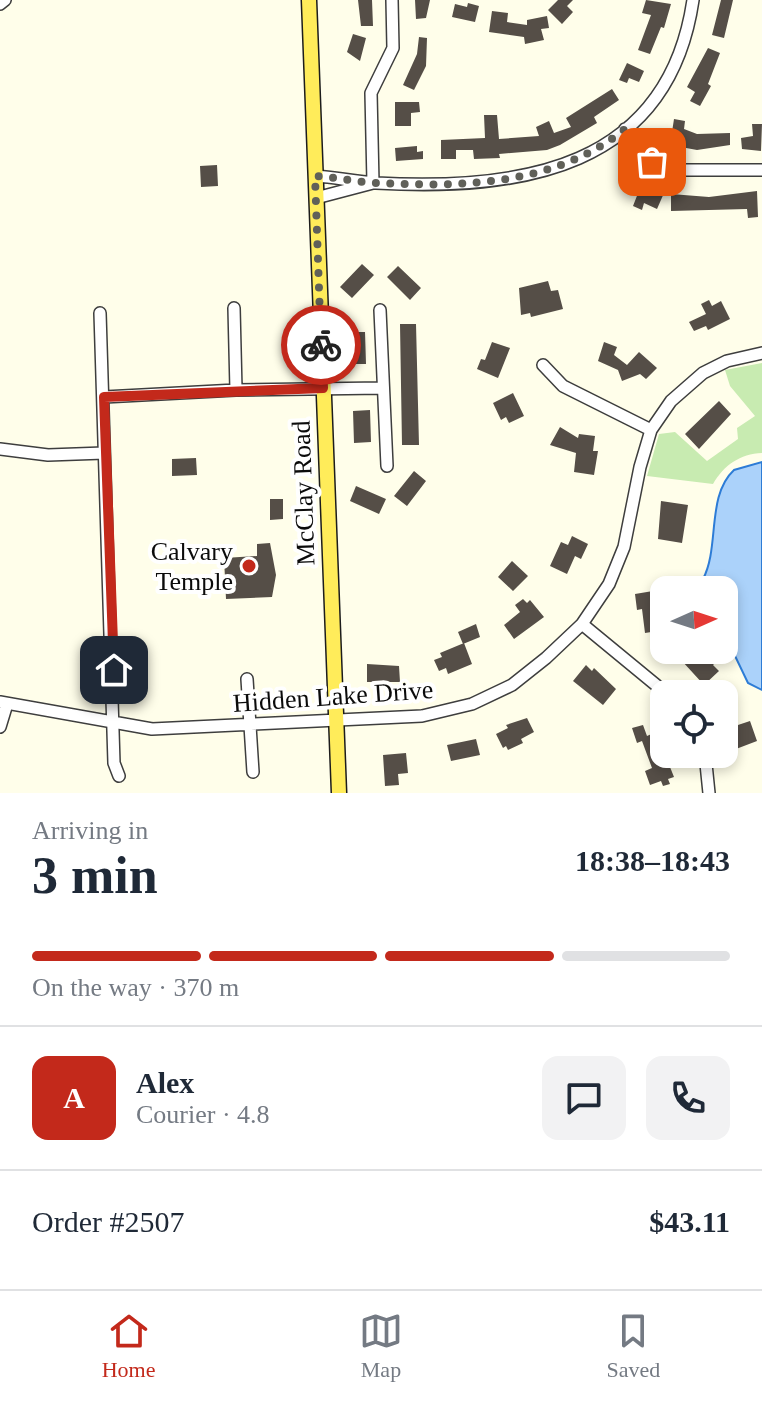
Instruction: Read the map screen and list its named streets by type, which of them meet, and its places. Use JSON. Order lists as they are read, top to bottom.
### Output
{
  "streets": {
    "main road": ["McClay Road"],
    "street": ["Hidden Lake Drive"]
  },
  "crossings": [
    ["McClay Road", "Hidden Lake Drive"]
  ],
  "places": ["Calvary Temple"],
  "north": "right",
  "page": {
    "heading": ["3 min", "Arriving in", "18:38–18:43"],
    "panel": [
      "Alex",
      "Courier · 4.8",
      "Order #2507",
      "$43.11"
    ],
    "bar": "On the way · 370 m",
    "round": "A",
    "tabs": ["Home", "Map", "Saved"]
  }
}
